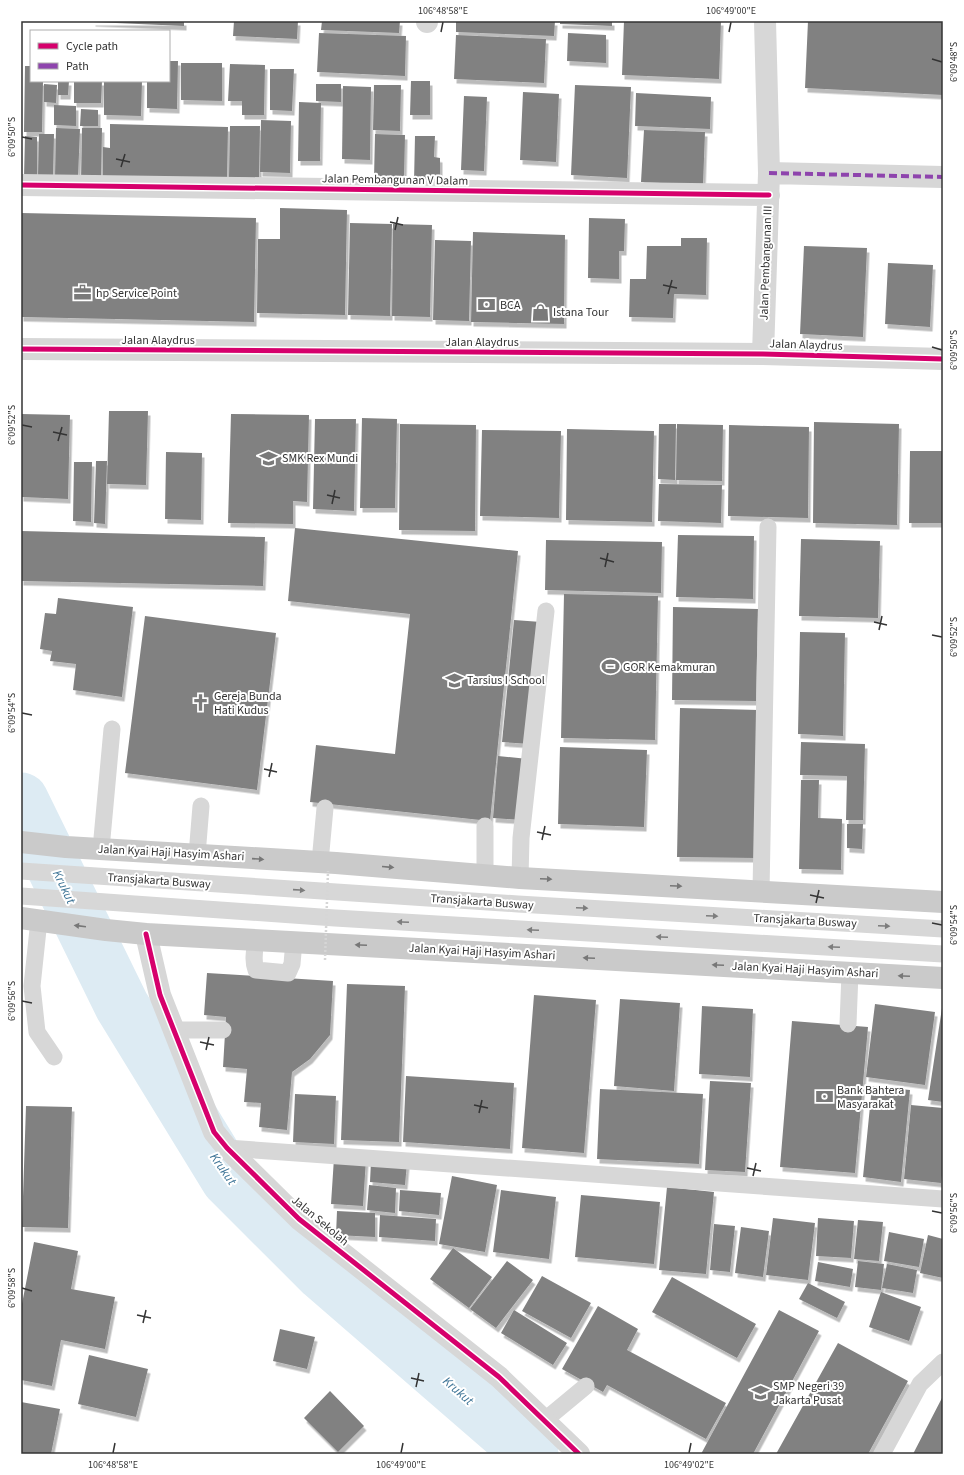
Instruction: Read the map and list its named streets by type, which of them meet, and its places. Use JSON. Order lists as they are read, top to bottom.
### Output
{
  "streets": {
    "main road": ["Jalan Kyai Haji Hasyim Ashari"],
    "street": [
      "Jalan Pembangunan V Dalam",
      "Jalan Pembangunan III",
      "Jalan Alaydrus",
      "Jalan Sekolah"
    ],
    "lane": ["Transjakarta Busway"]
  },
  "crossings": [
    ["Jalan Pembangunan V Dalam", "Jalan Pembangunan III"],
    ["Jalan Pembangunan III", "Jalan Alaydrus"],
    ["Jalan Kyai Haji Hasyim Ashari", "Jalan Sekolah"]
  ],
  "water": ["Krukut"],
  "places": {
    "office": ["hp Service Point"],
    "bank": ["BCA", "Bank Bahtera Masyarakat"],
    "shop": ["Istana Tour"],
    "school or university": ["SMK Rex Mundi", "Tarsius I School", "SMP Negeri 39 Jakarta Pusat"],
    "sports": ["GOR Kemakmuran"],
    "church": ["Gereja Bunda Hati Kudus"]
  },
  "legend": ["Cycle path", "Path"],
  "coordinates": [
    "106°48'58\"E",
    "106°49'00\"E",
    "6°09'48\"S",
    "6°09'50\"S",
    "6°09'52\"S",
    "6°09'54\"S",
    "6°09'56\"S",
    "6°09'58\"S",
    "106°49'02\"E"
  ]
}
